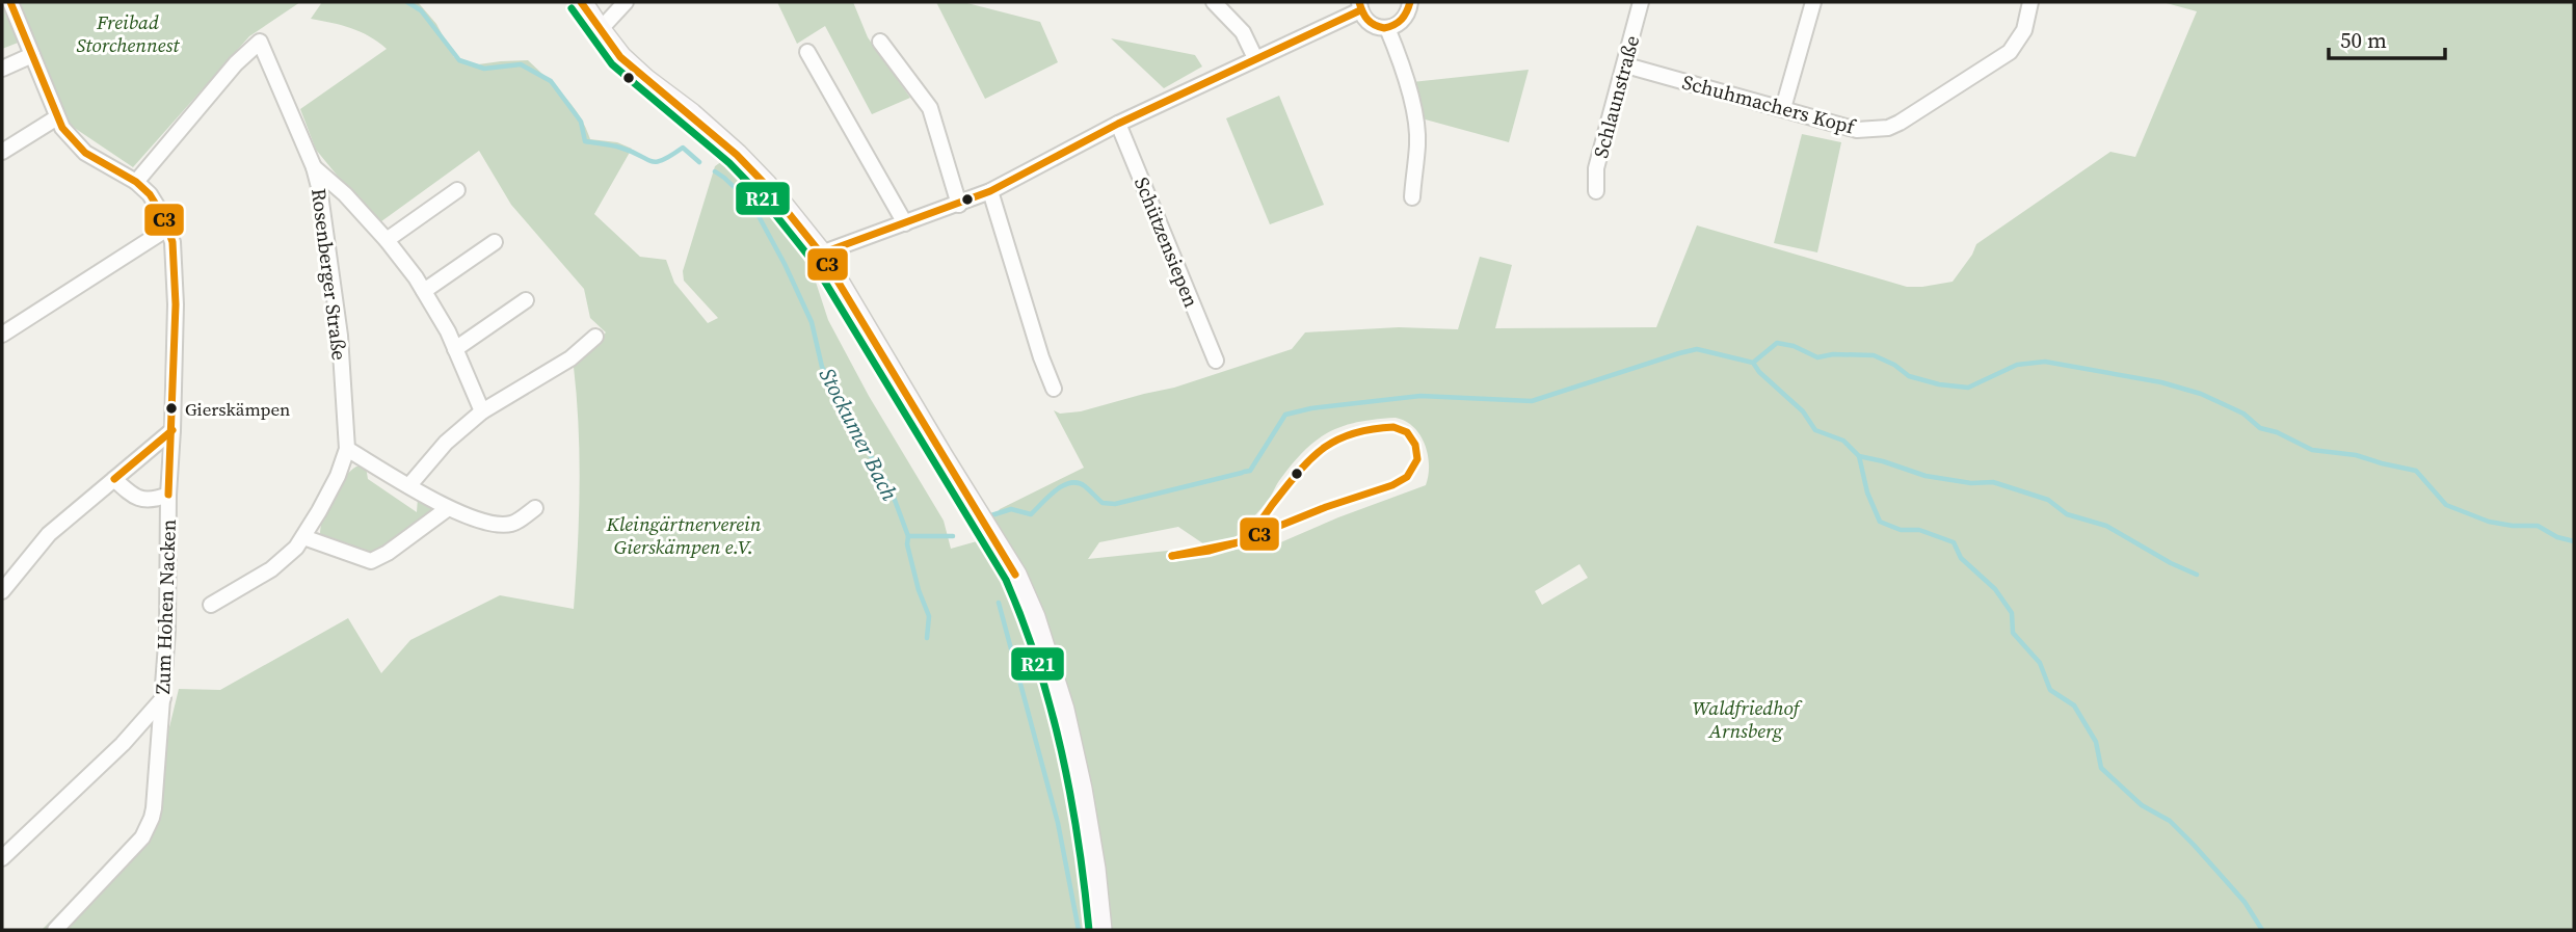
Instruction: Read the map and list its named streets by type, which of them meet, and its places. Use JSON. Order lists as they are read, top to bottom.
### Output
{
  "streets": {
    "street": [
      "Schlaunstraße",
      "Schuhmachers Kopf",
      "Schützensiepen",
      "Rosenberger Straße",
      "Zum Hohen Nacken"
    ]
  },
  "crossings": [
    ["Schlaunstraße", "Schuhmachers Kopf"],
    ["Rosenberger Straße", "Zum Hohen Nacken"]
  ],
  "water": ["Stockumer Bach"],
  "parks": ["Freibad Storchennest", "Kleingärtnerverein Gierskämpen e.V.", "Waldfriedhof Arnsberg"],
  "places": ["Gierskämpen"],
  "lines": ["transit line C3", "transit line R21"],
  "scale_bar": "50 m"
}
